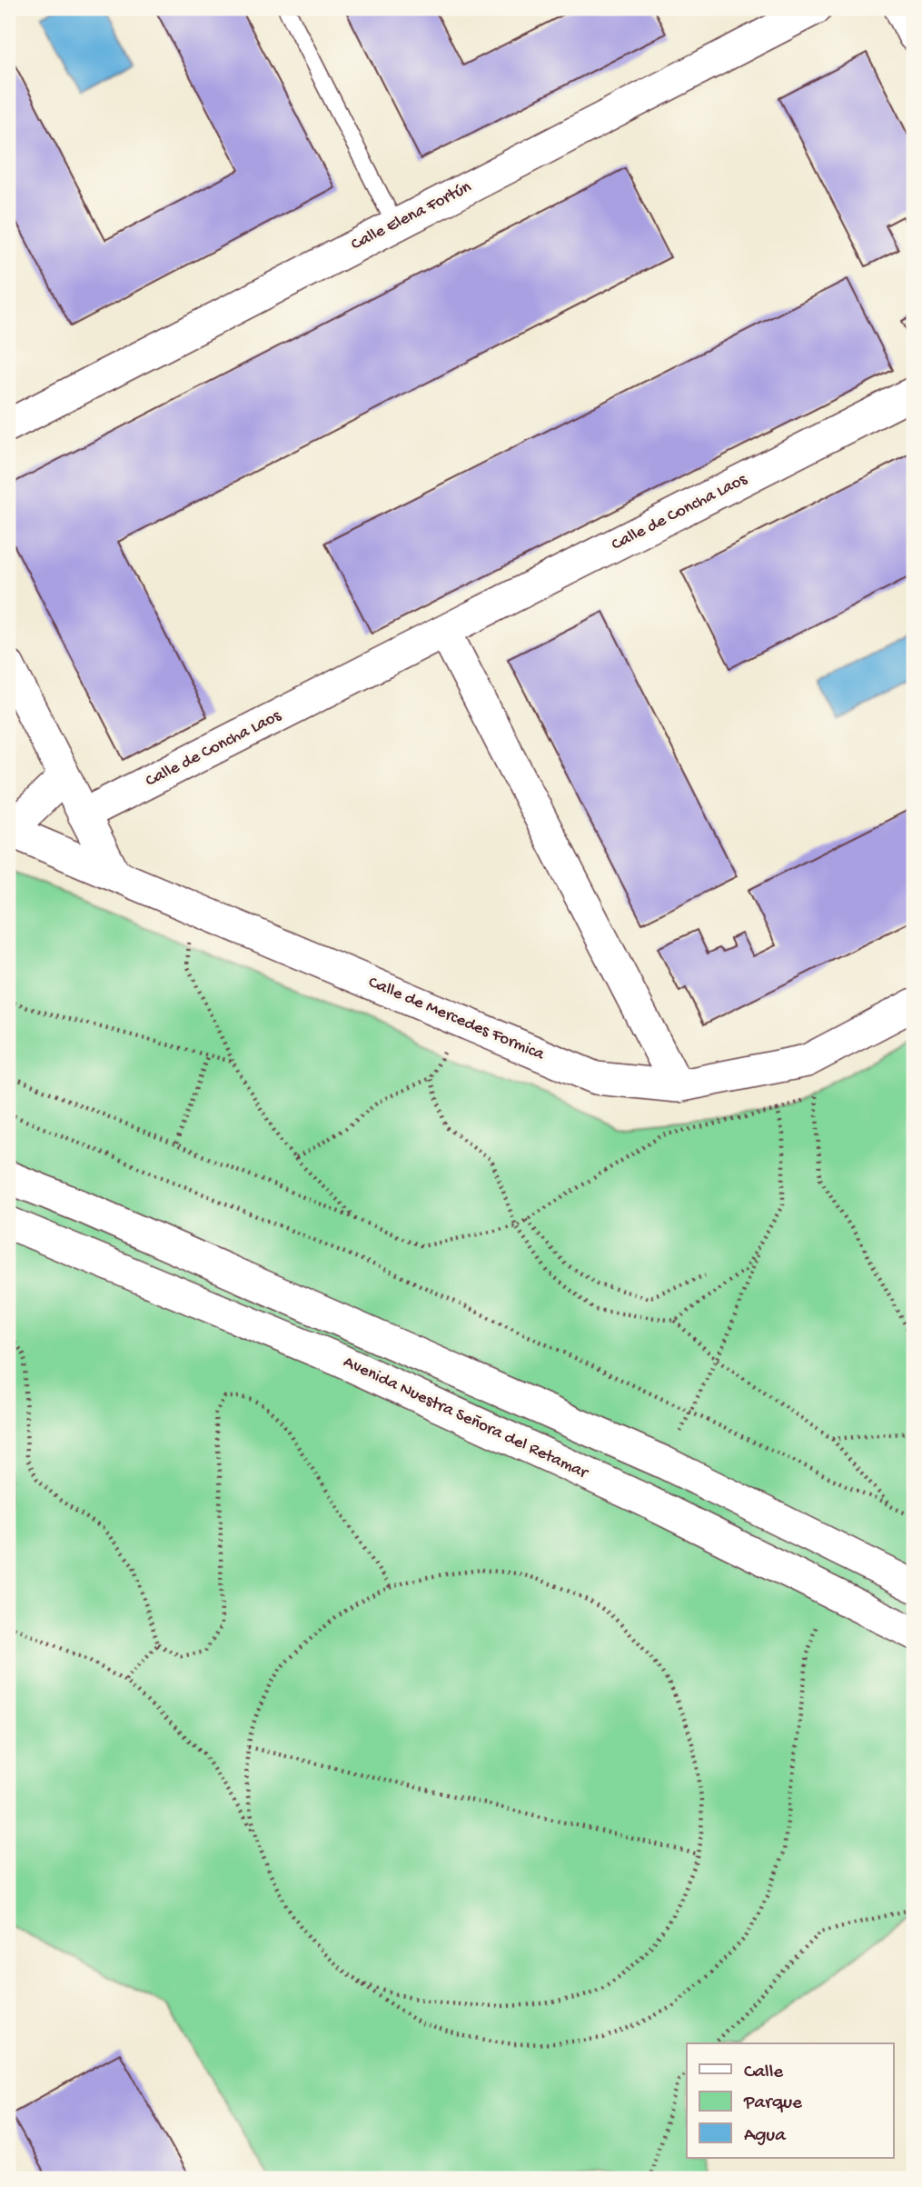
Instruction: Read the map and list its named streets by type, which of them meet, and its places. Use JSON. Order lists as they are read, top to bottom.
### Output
{
  "streets": {
    "street": [
      "Calle Elena Fortún",
      "Calle de Concha Laos",
      "Calle de Mercedes Formica",
      "Avenida Nuestra Señora del Retamar"
    ]
  },
  "legend": ["Calle", "Parque", "Agua"]
}
